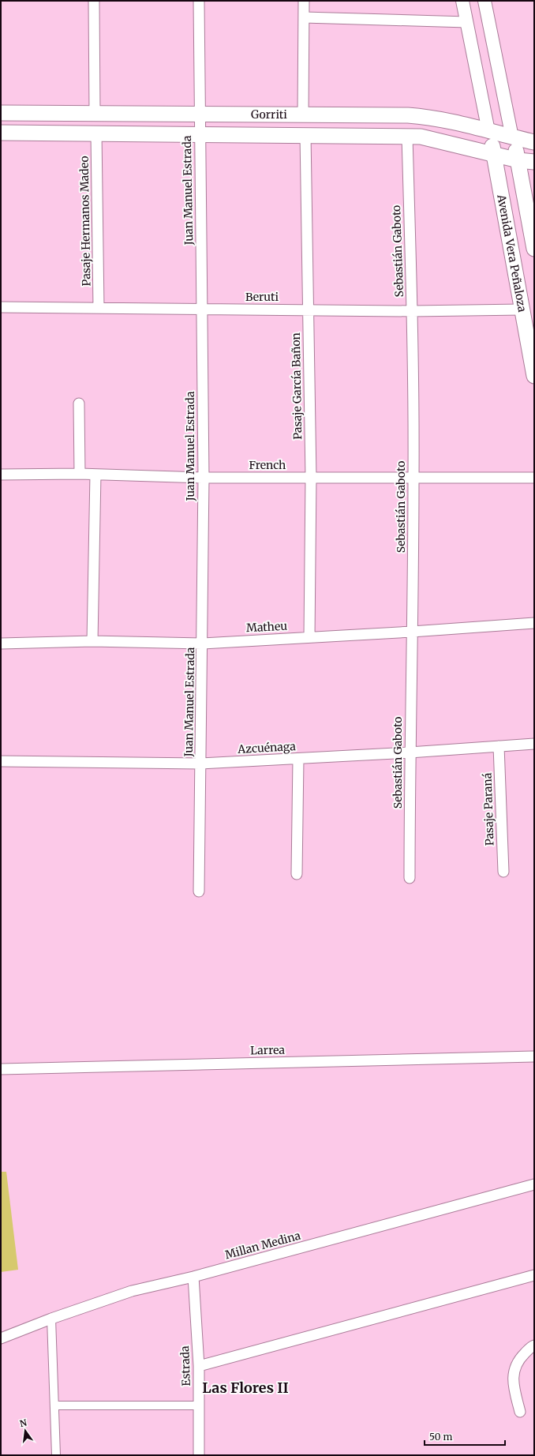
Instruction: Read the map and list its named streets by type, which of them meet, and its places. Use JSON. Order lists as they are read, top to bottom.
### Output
{
  "streets": {
    "main road": ["Gorriti", "Avenida Vera Peñaloza"],
    "street": [
      "Juan Manuel Estrada",
      "Pasaje Hermanos Madeo",
      "Sebastián Gaboto",
      "Beruti",
      "Pasaje García Bañon",
      "French",
      "Matheu",
      "Azcuénaga",
      "Pasaje Paraná",
      "Larrea",
      "Millan Medina",
      "Estrada"
    ]
  },
  "crossings": [
    ["Gorriti", "Juan Manuel Estrada"],
    ["Gorriti", "Pasaje Hermanos Madeo"],
    ["Gorriti", "Sebastián Gaboto"],
    ["Gorriti", "Avenida Vera Peñaloza"],
    ["Gorriti", "Pasaje García Bañon"],
    ["Juan Manuel Estrada", "Beruti"],
    ["Juan Manuel Estrada", "French"],
    ["Juan Manuel Estrada", "Matheu"],
    ["Juan Manuel Estrada", "Azcuénaga"],
    ["Pasaje Hermanos Madeo", "Beruti"],
    ["Sebastián Gaboto", "Beruti"],
    ["Sebastián Gaboto", "French"],
    ["Sebastián Gaboto", "Matheu"],
    ["Sebastián Gaboto", "Azcuénaga"],
    ["Avenida Vera Peñaloza", "Beruti"],
    ["Beruti", "Pasaje García Bañon"],
    ["Pasaje García Bañon", "French"],
    ["Pasaje García Bañon", "Matheu"],
    ["Azcuénaga", "Pasaje Paraná"],
    ["Millan Medina", "Estrada"]
  ],
  "districts": ["Las Flores II"],
  "scale_bar": "50 m",
  "north": "top"
}
